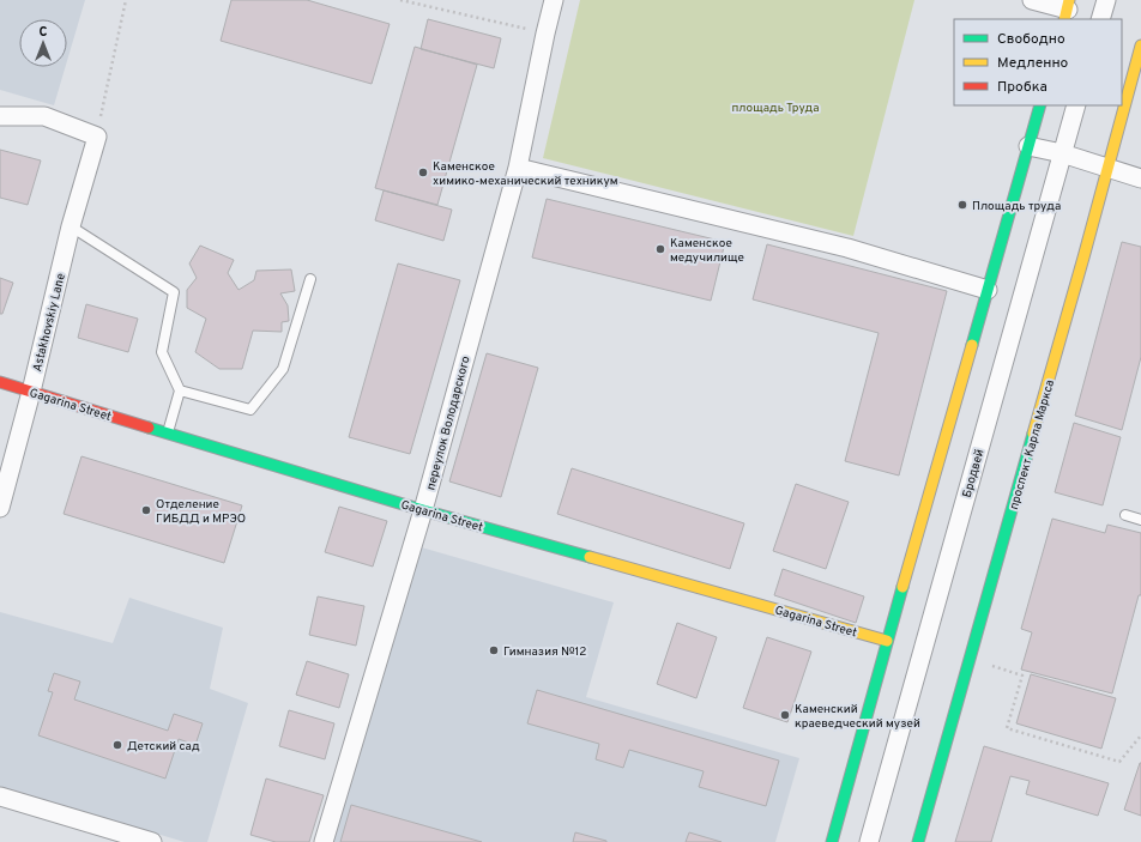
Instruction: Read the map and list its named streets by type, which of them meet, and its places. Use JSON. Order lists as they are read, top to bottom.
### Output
{
  "streets": {
    "street": [
      "Astakhovskiy Lane",
      "Gagarina Street",
      "переулок Володарского",
      "проспект Карла Маркса",
      "Бродвей"
    ]
  },
  "crossings": [
    ["Astakhovskiy Lane", "Gagarina Street"],
    ["Gagarina Street", "переулок Володарского"]
  ],
  "parks": ["площадь Труда"],
  "places": [
    "Каменское химико-механический техникум",
    "Площадь труда",
    "Каменское медучилище",
    "Отделение ГИБДД и МРЭО",
    "Гимназия №12",
    "Каменский краеведческий музей",
    "Детский сад"
  ],
  "legend": ["Свободно", "Медленно", "Пробка"],
  "north": "top"
}
